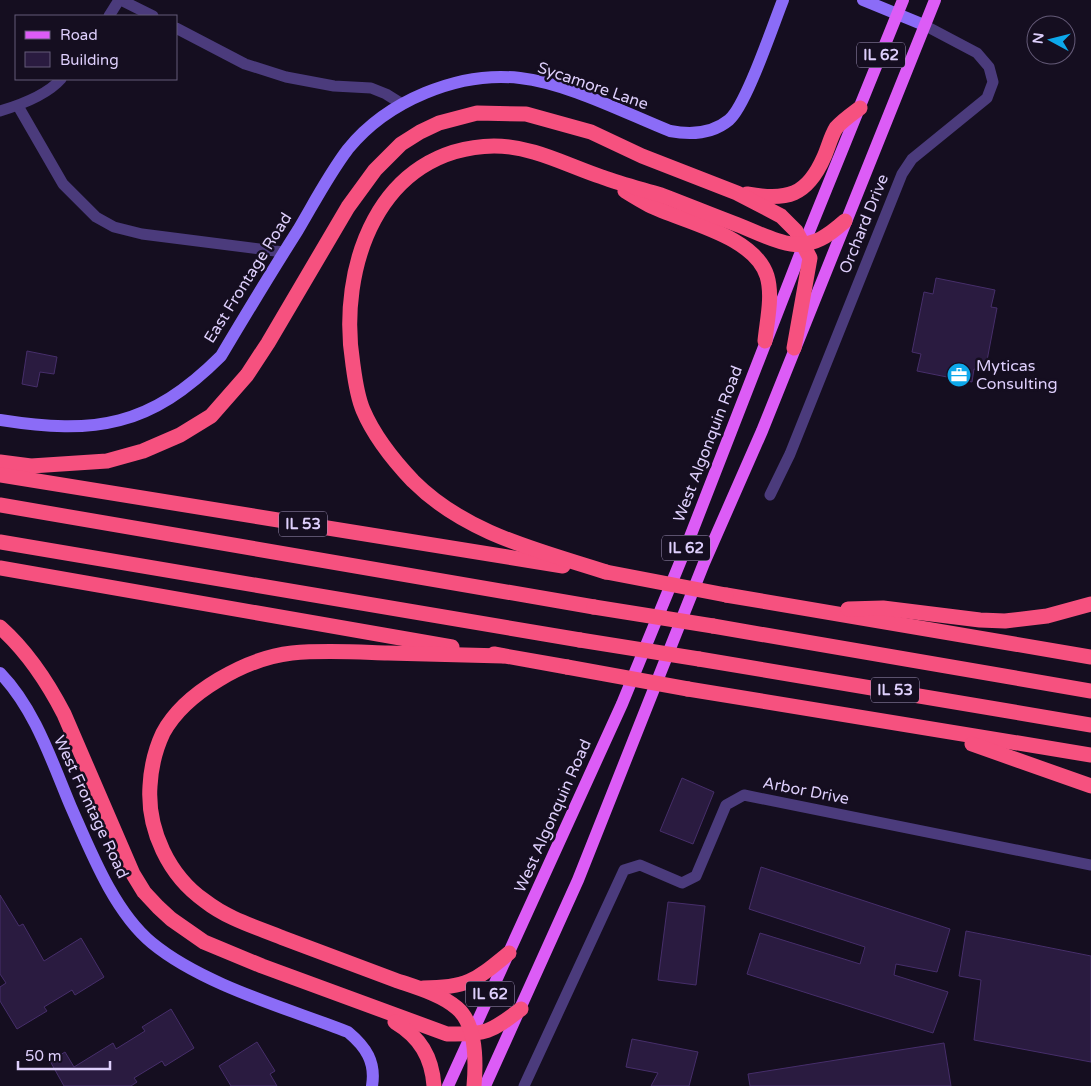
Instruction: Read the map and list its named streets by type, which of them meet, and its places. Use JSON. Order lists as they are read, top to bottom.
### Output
{
  "streets": {
    "highway": ["IL 53"],
    "main road": ["IL 62", "West Algonquin Road"],
    "street": [
      "Sycamore Lane",
      "Orchard Drive",
      "East Frontage Road",
      "Arbor Drive",
      "West Frontage Road"
    ]
  },
  "crossings": [
    ["IL 62", "Orchard Drive"],
    ["Sycamore Lane", "East Frontage Road"]
  ],
  "places": {
    "office": ["Myticas Consulting"]
  },
  "legend": ["Road", "Building"],
  "scale_bar": "50 m",
  "north": "left"
}
